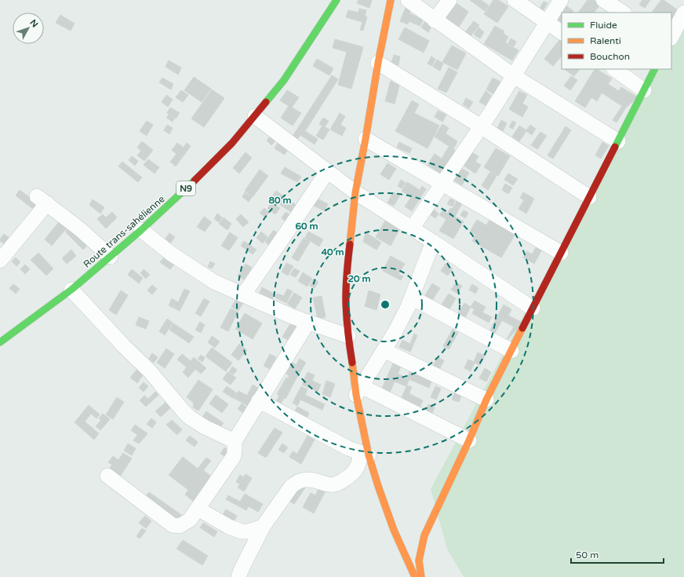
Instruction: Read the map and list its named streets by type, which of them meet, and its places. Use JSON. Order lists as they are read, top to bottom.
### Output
{
  "streets": {
    "main road": ["N9", "Route trans-sahélienne"]
  },
  "legend": ["Fluide", "Ralenti", "Bouchon"],
  "scale_bar": "50 m",
  "north": "top right",
  "rings": [
    "80 m",
    "60 m",
    "40 m",
    "20 m"
  ]
}
